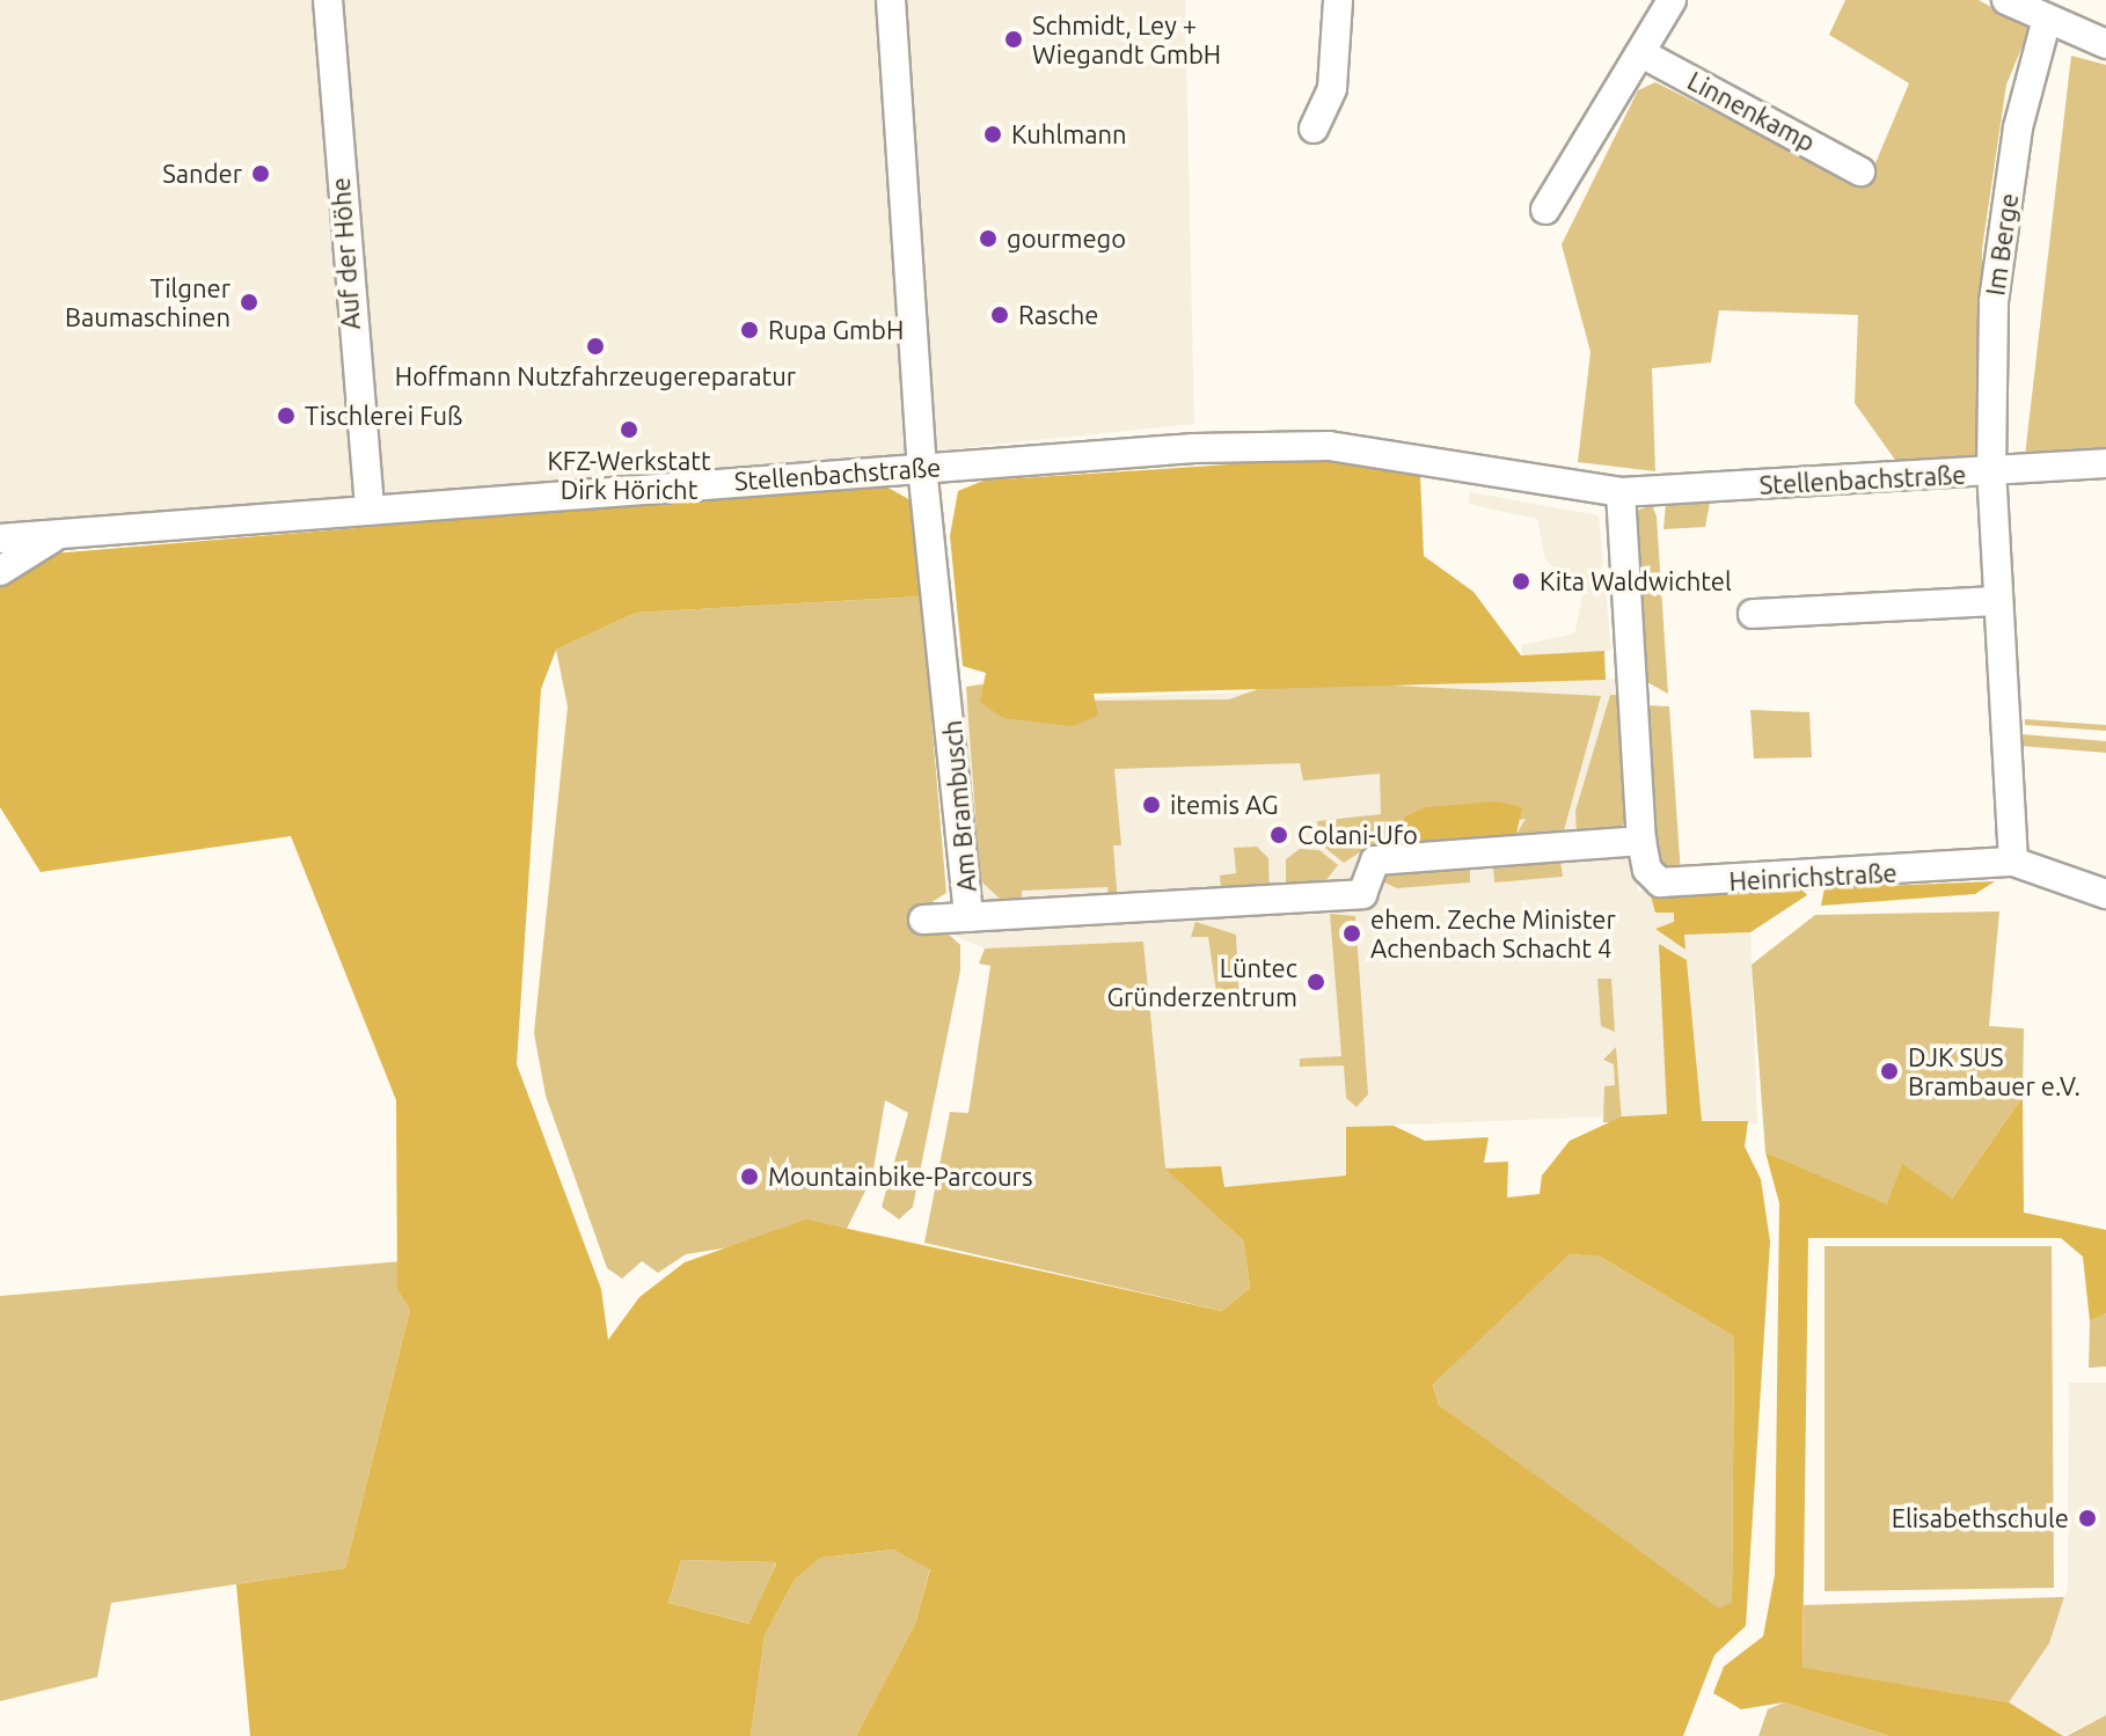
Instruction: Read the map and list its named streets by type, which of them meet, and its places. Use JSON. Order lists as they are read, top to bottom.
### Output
{
  "streets": {
    "street": [
      "Linnenkamp",
      "Im Berge",
      "Auf der Höhe",
      "Stellenbachstraße",
      "Am Brambusch",
      "Heinrichstraße"
    ]
  },
  "crossings": [
    ["Im Berge", "Stellenbachstraße"],
    ["Auf der Höhe", "Stellenbachstraße"],
    ["Stellenbachstraße", "Am Brambusch"],
    ["Am Brambusch", "Heinrichstraße"]
  ],
  "places": [
    "Schmidt, Ley + Wiegandt GmbH",
    "Kuhlmann",
    "Sander",
    "gourmego",
    "Tilgner Baumaschinen",
    "Rasche",
    "Rupa GmbH",
    "Hoffmann Nutzfahrzeugereparatur",
    "Tischlerei Fuß",
    "KFZ-Werkstatt Dirk Höricht",
    "Kita Waldwichtel",
    "itemis AG",
    "Colani-Ufo",
    "ehem. Zeche Minister Achenbach Schacht 4",
    "Lüntec Gründerzentrum",
    "DJK SUS Brambauer e.V.",
    "Mountainbike-Parcours",
    "Elisabethschule"
  ]
}
